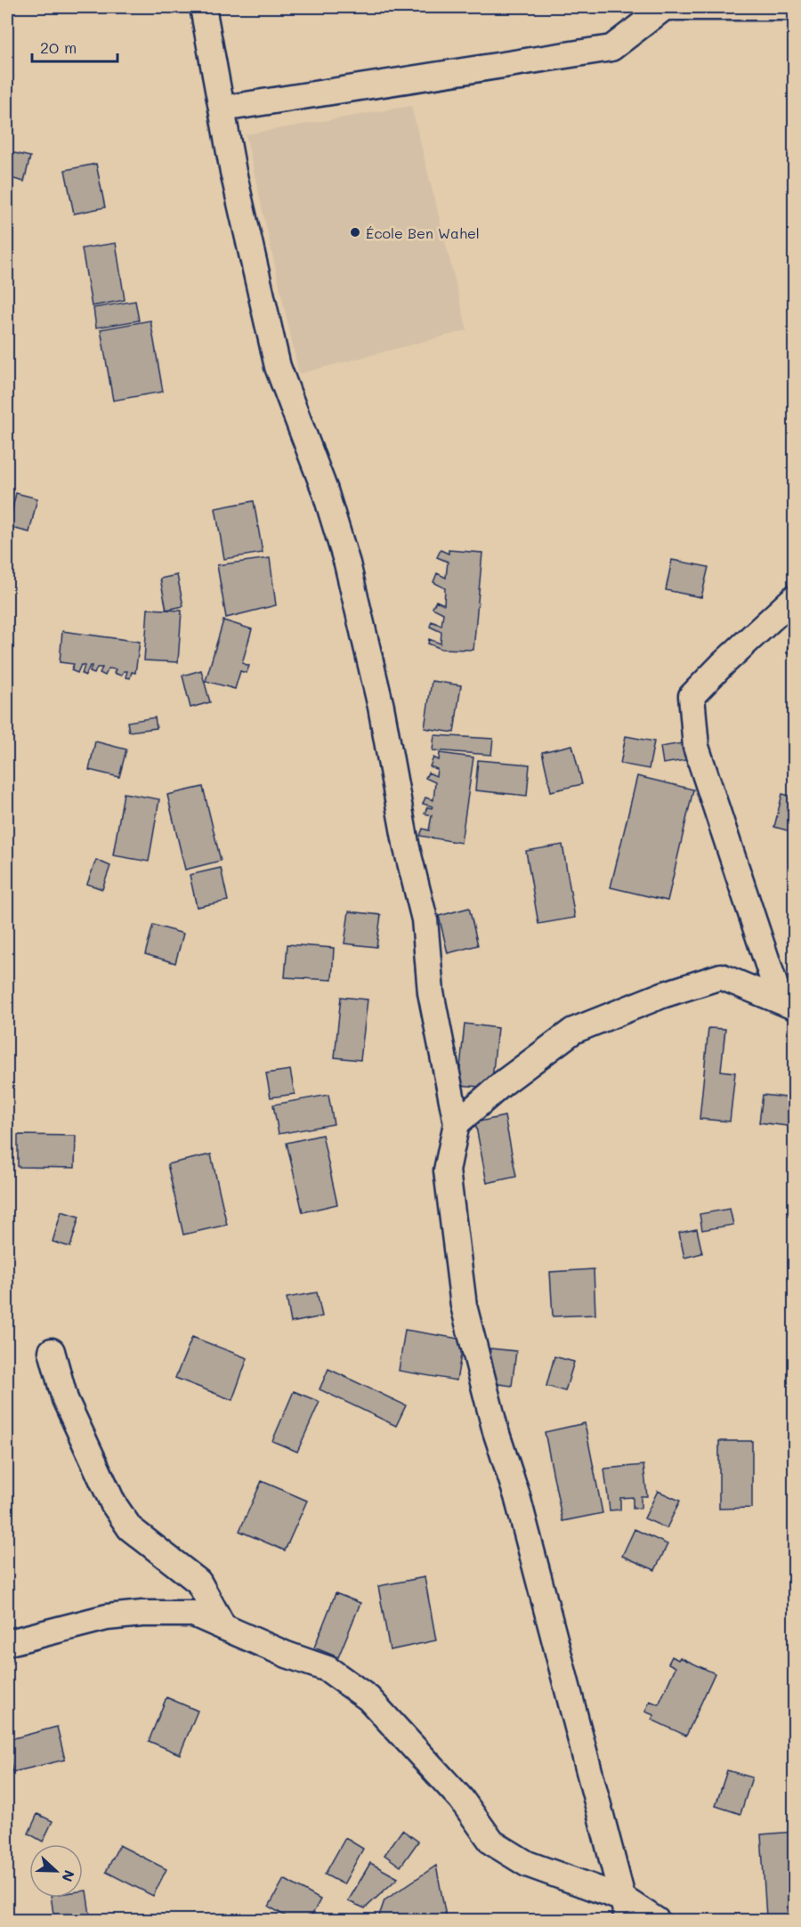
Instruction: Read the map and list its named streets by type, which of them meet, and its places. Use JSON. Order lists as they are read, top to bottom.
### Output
{
  "places": ["École Ben Wahel"],
  "scale_bar": "20 m",
  "north": "right"
}
